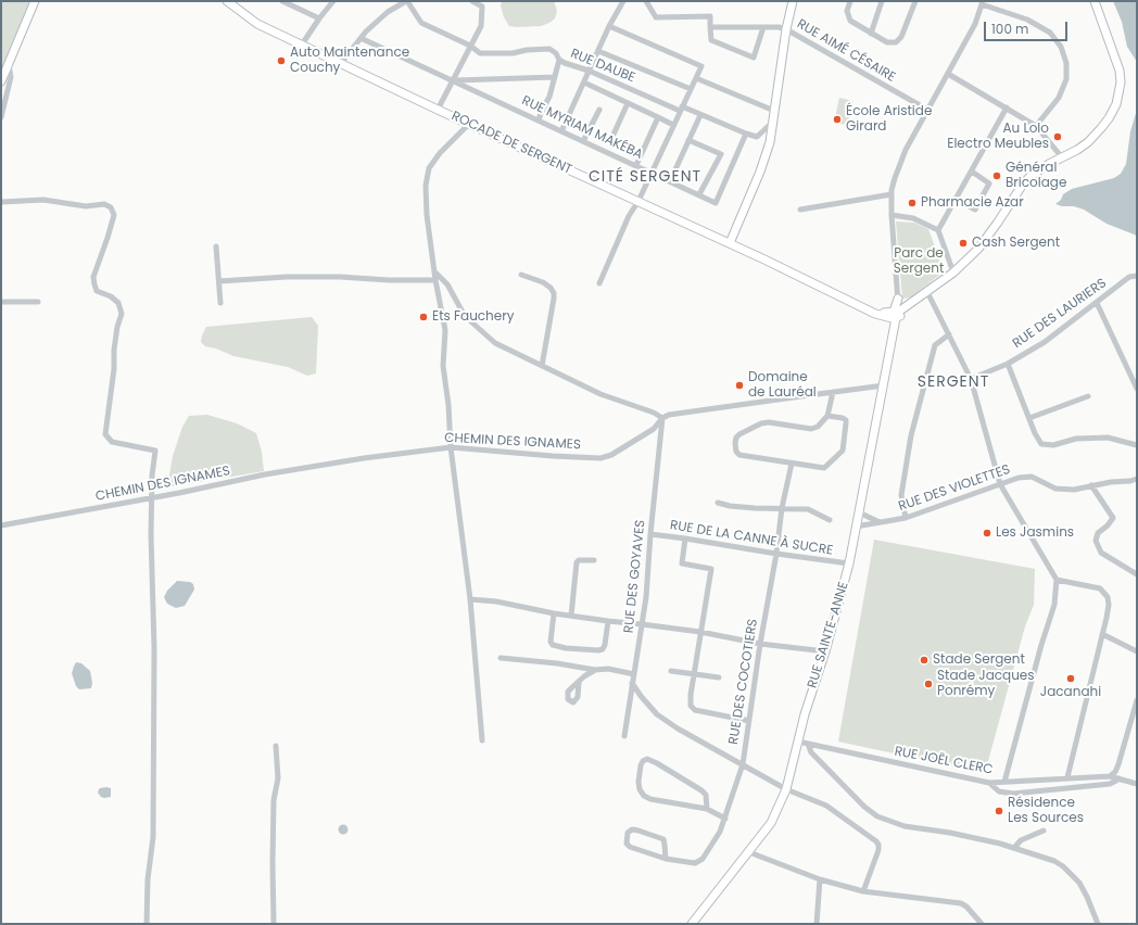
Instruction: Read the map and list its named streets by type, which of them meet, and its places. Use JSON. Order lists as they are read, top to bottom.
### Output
{
  "streets": {
    "main road": ["ROCADE DE SERGENT", "RUE SAINTE-ANNE"],
    "street": [
      "RUE AIMÉ CÉSAIRE",
      "RUE DAUBE",
      "RUE MYRIAM MAKÉBA",
      "RUE DES LAURIERS",
      "CHEMIN DES IGNAMES",
      "RUE DES VIOLETTES",
      "RUE DE LA CANNE À SUCRE",
      "RUE DES GOYAVES",
      "RUE DES COCOTIERS",
      "RUE JOËL CLERC"
    ]
  },
  "crossings": [
    ["RUE DAUBE", "RUE MYRIAM MAKÉBA"],
    ["ROCADE DE SERGENT", "RUE SAINTE-ANNE"],
    ["CHEMIN DES IGNAMES", "RUE DES GOYAVES"],
    ["RUE DES VIOLETTES", "RUE SAINTE-ANNE"],
    ["RUE DE LA CANNE À SUCRE", "RUE DES GOYAVES"],
    ["RUE DE LA CANNE À SUCRE", "RUE SAINTE-ANNE"],
    ["RUE DE LA CANNE À SUCRE", "RUE DES COCOTIERS"],
    ["RUE SAINTE-ANNE", "RUE JOËL CLERC"]
  ],
  "districts": ["CITÉ SERGENT", "SERGENT"],
  "parks": ["Parc de Sergent"],
  "places": [
    "Auto Maintenance Couchy",
    "École Aristide Girard",
    "Au Lolo Electro Meubles",
    "Général Bricolage",
    "Pharmacie Azar",
    "Cash Sergent",
    "Ets Fauchery",
    "Domaine de Lauréal",
    "Les Jasmins",
    "Stade Sergent",
    "Jacanahi",
    "Stade Jacques Ponrémy",
    "Résidence Les Sources"
  ],
  "scale_bar": "100 m"
}
